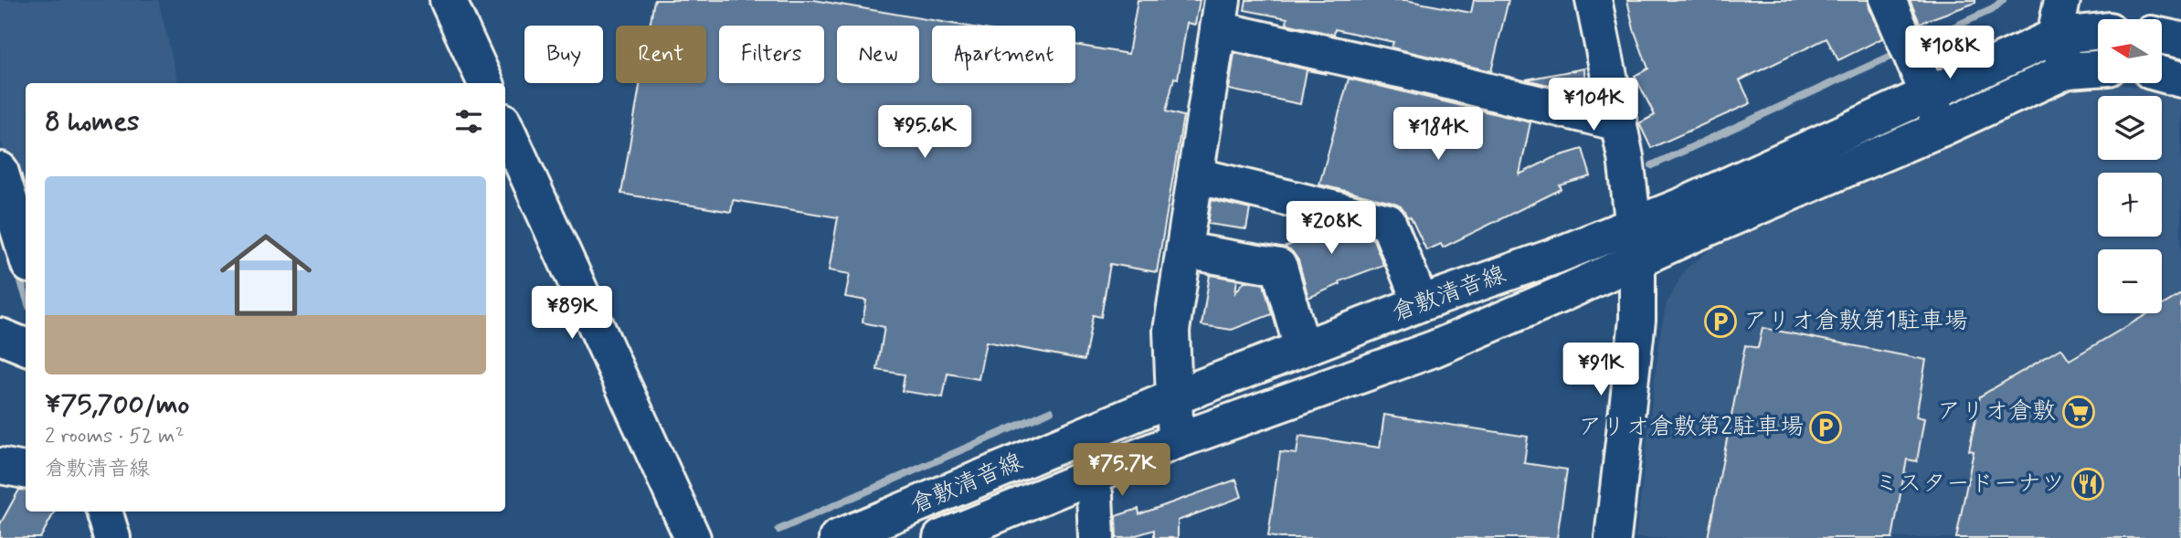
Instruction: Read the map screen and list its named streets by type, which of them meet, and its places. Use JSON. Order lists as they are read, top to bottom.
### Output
{
  "streets": {
    "street": ["倉敷清音線"]
  },
  "places": {
    "parking": ["アリオ倉敷第1駐車場", "アリオ倉敷第2駐車場"],
    "supermarket": ["アリオ倉敷"],
    "restaurant": ["ミスタードーナツ"]
  },
  "north": "left",
  "page": {
    "map_buttons": ["+", "−"],
    "price": [
      "¥108K",
      "¥104K",
      "¥95.6K",
      "¥184K",
      "¥208K",
      "¥89K",
      "¥91K",
      "¥75.7K"
    ],
    "chip": [
      "Buy",
      "Rent",
      "Filters",
      "New",
      "Apartment"
    ],
    "heading": "8 homes",
    "list": [
      {
        "name": "¥75,700/mo",
        "note": "2 rooms · 52 m² · 倉敷清音線"
      }
    ]
  }
}
